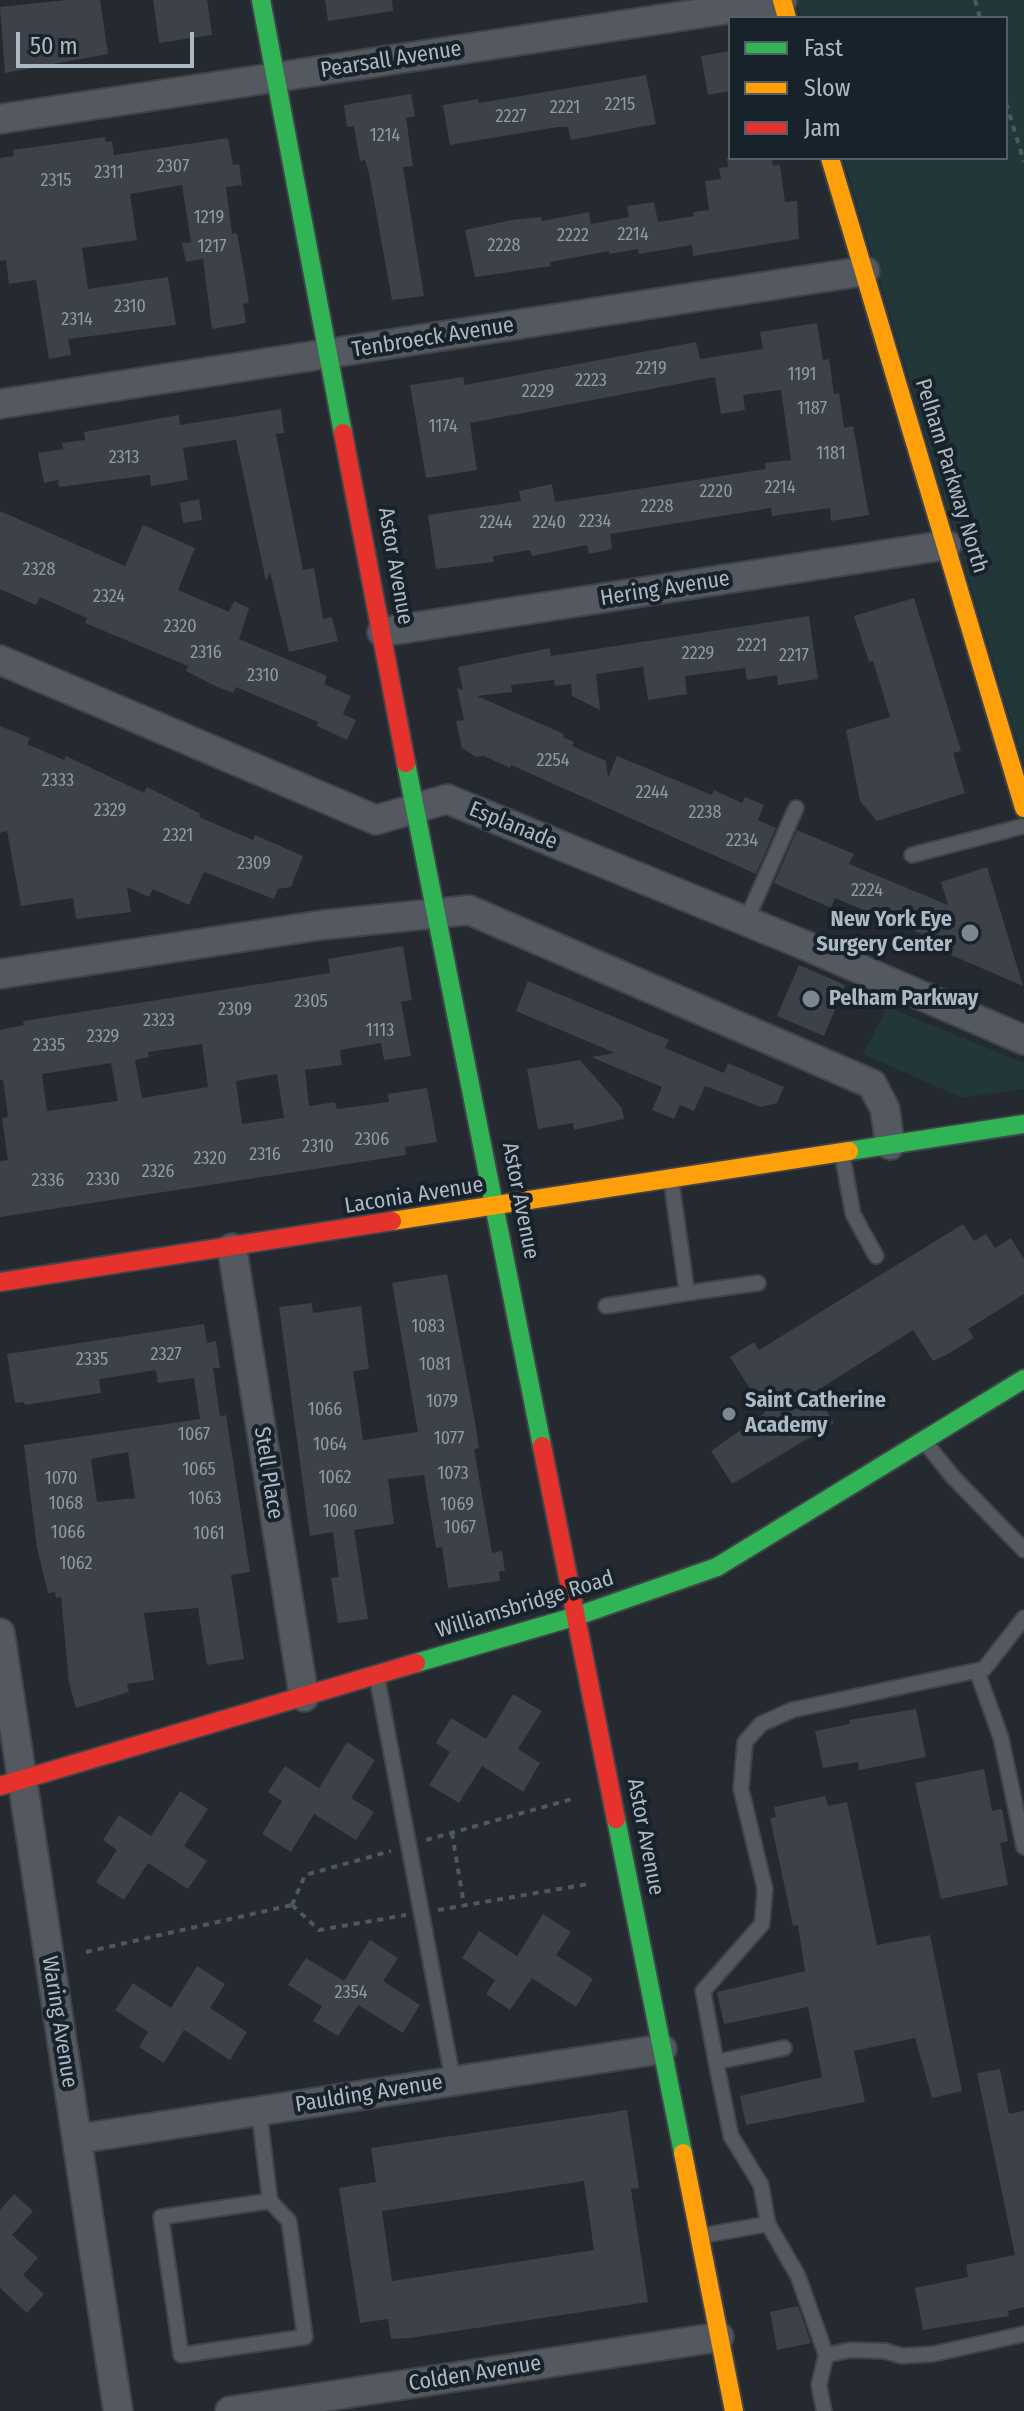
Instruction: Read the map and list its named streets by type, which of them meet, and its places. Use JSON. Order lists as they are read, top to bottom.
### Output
{
  "streets": {
    "street": [
      "Pearsall Avenue",
      "Tenbroeck Avenue",
      "Pelham Parkway North",
      "Astor Avenue",
      "Hering Avenue",
      "Esplanade",
      "Laconia Avenue",
      "Stell Place",
      "Williamsbridge Road",
      "Waring Avenue",
      "Paulding Avenue",
      "Colden Avenue"
    ]
  },
  "crossings": [
    ["Pearsall Avenue", "Astor Avenue"],
    ["Tenbroeck Avenue", "Pelham Parkway North"],
    ["Tenbroeck Avenue", "Astor Avenue"],
    ["Pelham Parkway North", "Hering Avenue"],
    ["Astor Avenue", "Hering Avenue"],
    ["Astor Avenue", "Esplanade"],
    ["Astor Avenue", "Laconia Avenue"],
    ["Astor Avenue", "Williamsbridge Road"],
    ["Astor Avenue", "Paulding Avenue"],
    ["Astor Avenue", "Colden Avenue"],
    ["Laconia Avenue", "Stell Place"],
    ["Stell Place", "Williamsbridge Road"],
    ["Williamsbridge Road", "Waring Avenue"],
    ["Waring Avenue", "Paulding Avenue"]
  ],
  "places": ["New York Eye Surgery Center", "Pelham Parkway", "Saint Catherine Academy"],
  "house_numbers": [
    "2215",
    "2221",
    "2227",
    "1214",
    "2307",
    "2311",
    "2315",
    "1219",
    "2214",
    "2222",
    "2228",
    "1217",
    "2310",
    "2314",
    "2219",
    "1191",
    "2223",
    "2229",
    "1187",
    "1174",
    "1181",
    "2313",
    "2214",
    "2220",
    "2228",
    "2234",
    "2244",
    "2240",
    "2328",
    "2324",
    "2320",
    "2221",
    "2316",
    "2229",
    "2217",
    "2310",
    "2254",
    "2333",
    "2244",
    "2329",
    "2238",
    "2321",
    "2234",
    "2309",
    "2224",
    "2305",
    "2309",
    "2323",
    "1113",
    "2329",
    "2335",
    "2306",
    "2310",
    "2316",
    "2320",
    "2326",
    "2330",
    "2336",
    "1083",
    "2327",
    "2335",
    "1081",
    "1079",
    "1066",
    "1067",
    "1077",
    "1064",
    "1065",
    "1073",
    "1062",
    "1070",
    "1063",
    "1068",
    "1069",
    "1060",
    "1067",
    "1066",
    "1061",
    "1062",
    "2354"
  ],
  "legend": ["Fast", "Slow", "Jam"],
  "scale_bar": "50 m"
}
